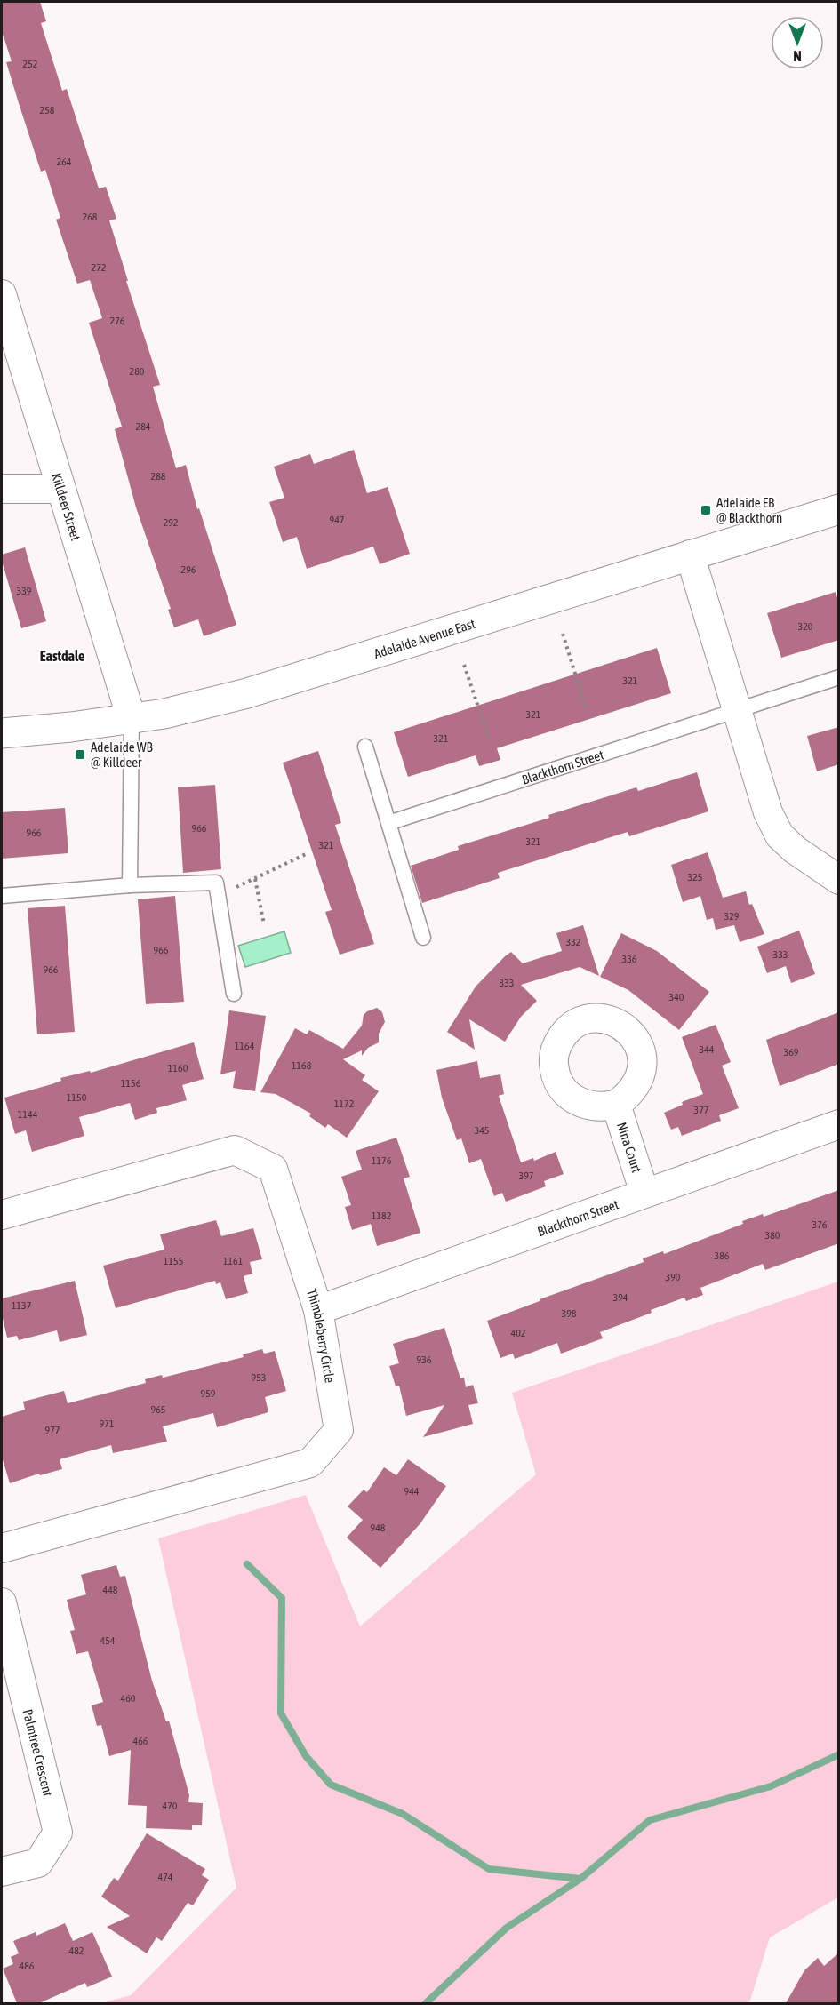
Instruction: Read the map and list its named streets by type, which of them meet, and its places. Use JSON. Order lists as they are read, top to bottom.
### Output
{
  "streets": {
    "main road": ["Adelaide Avenue East"],
    "street": [
      "Killdeer Street",
      "Blackthorn Street",
      "Nina Court",
      "Thimbleberry Circle",
      "Palmtree Crescent"
    ]
  },
  "crossings": [
    ["Killdeer Street", "Adelaide Avenue East"],
    ["Blackthorn Street", "Nina Court"],
    ["Blackthorn Street", "Thimbleberry Circle"]
  ],
  "districts": ["Eastdale"],
  "places": {
    "transit": ["Adelaide EB @ Blackthorn", "Adelaide WB @ Killdeer"]
  },
  "house_numbers": [
    "252",
    "258",
    "264",
    "268",
    "272",
    "276",
    "280",
    "284",
    "288",
    "947",
    "292",
    "296",
    "339",
    "320",
    "321",
    "321",
    "321",
    "966",
    "966",
    "321",
    "321",
    "325",
    "329",
    "332",
    "966",
    "333",
    "336",
    "966",
    "333",
    "340",
    "1164",
    "344",
    "369",
    "1168",
    "1160",
    "1156",
    "1150",
    "1172",
    "377",
    "1144",
    "345",
    "1176",
    "397",
    "1182",
    "376",
    "380",
    "386",
    "1155",
    "1161",
    "390",
    "394",
    "1137",
    "398",
    "402",
    "936",
    "953",
    "959",
    "965",
    "971",
    "977",
    "944",
    "948",
    "448",
    "454",
    "460",
    "466",
    "470",
    "474",
    "482",
    "486"
  ],
  "north": "bottom"
}
